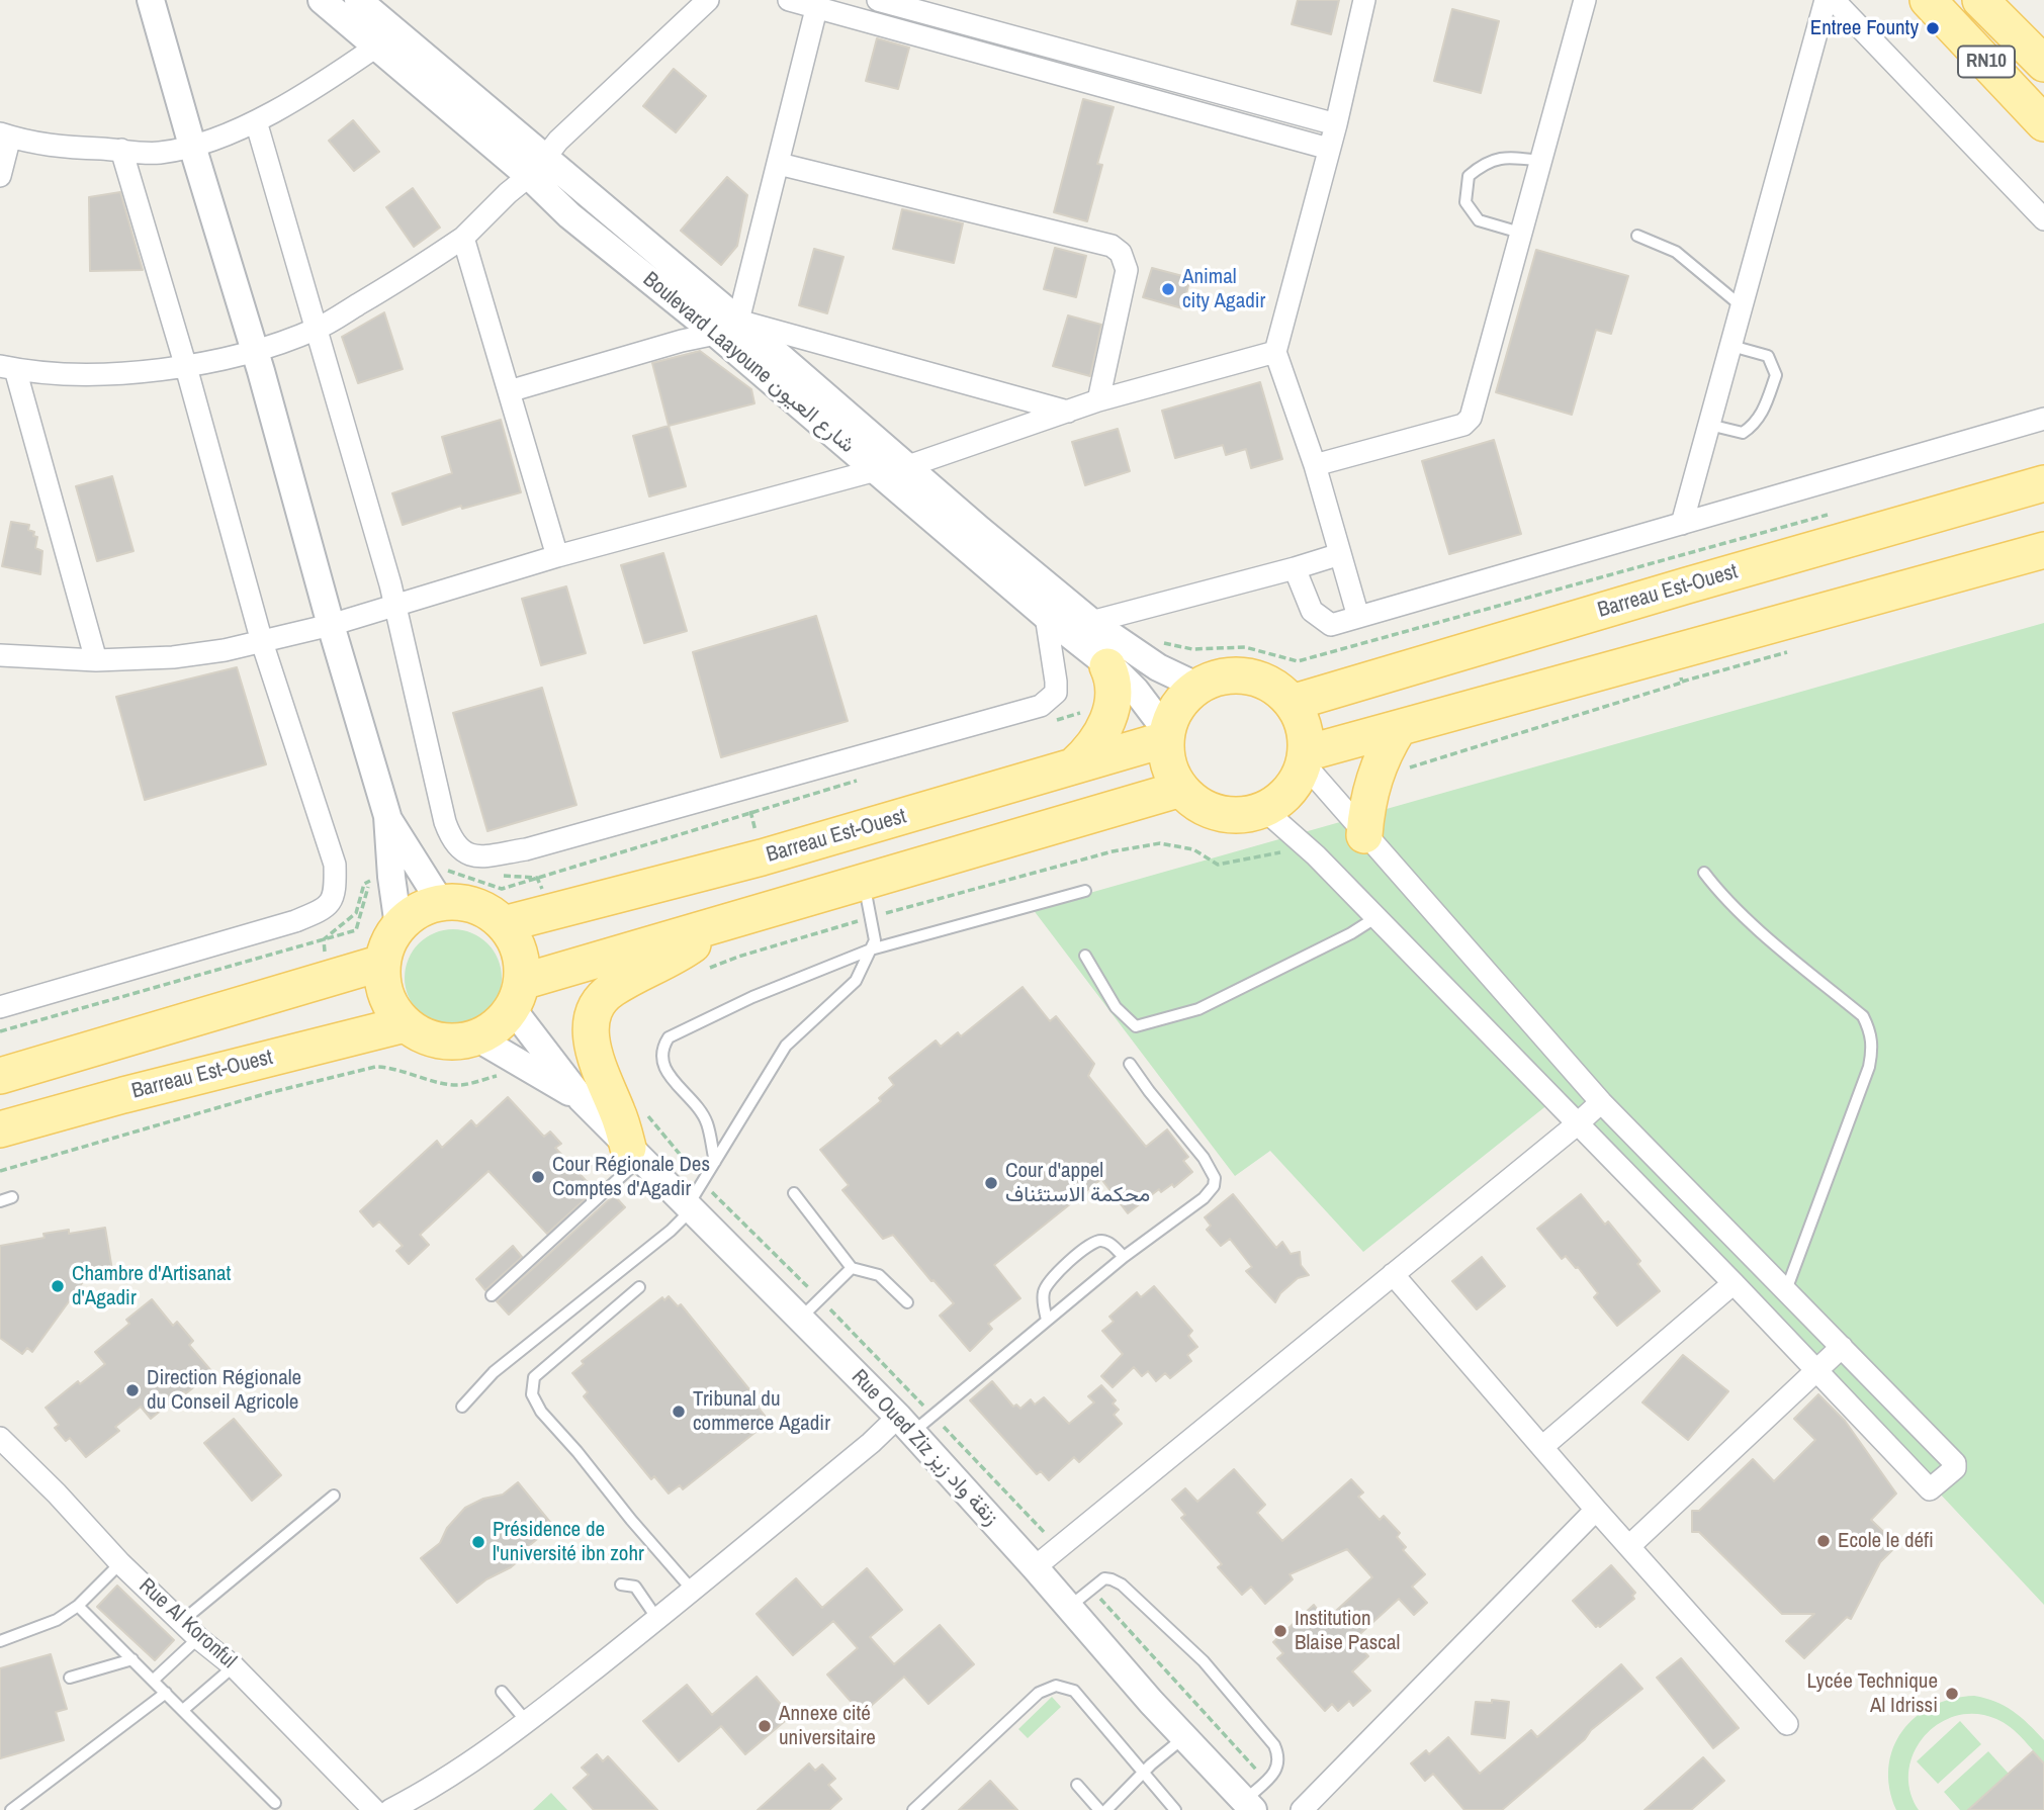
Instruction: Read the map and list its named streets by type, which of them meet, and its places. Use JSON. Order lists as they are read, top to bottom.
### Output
{
  "streets": {
    "main road": ["RN10", "Barreau Est-Ouest"],
    "street": ["Boulevard Laayoune شارع العيون", "Rue Oued Ziz زنقة واد زيز", "Rue Al Koronful"]
  },
  "crossings": [
    ["Boulevard Laayoune شارع العيون", "Barreau Est-Ouest"],
    ["Barreau Est-Ouest", "Rue Oued Ziz زنقة واد زيز"]
  ],
  "places": [
    "Entree Founty",
    "Animal city Agadir",
    "Cour Régionale Des Comptes d'Agadir",
    "Cour d'appel محكمة الاستئناف",
    "Chambre d'Artisanat d'Agadir",
    "Direction Régionale du Conseil Agricole",
    "Tribunal du commerce Agadir",
    "Ecole le défi",
    "Présidence de l'université ibn zohr",
    "Institution Blaise Pascal",
    "Lycée Technique Al Idrissi",
    "Annexe cité universitaire"
  ]
}
